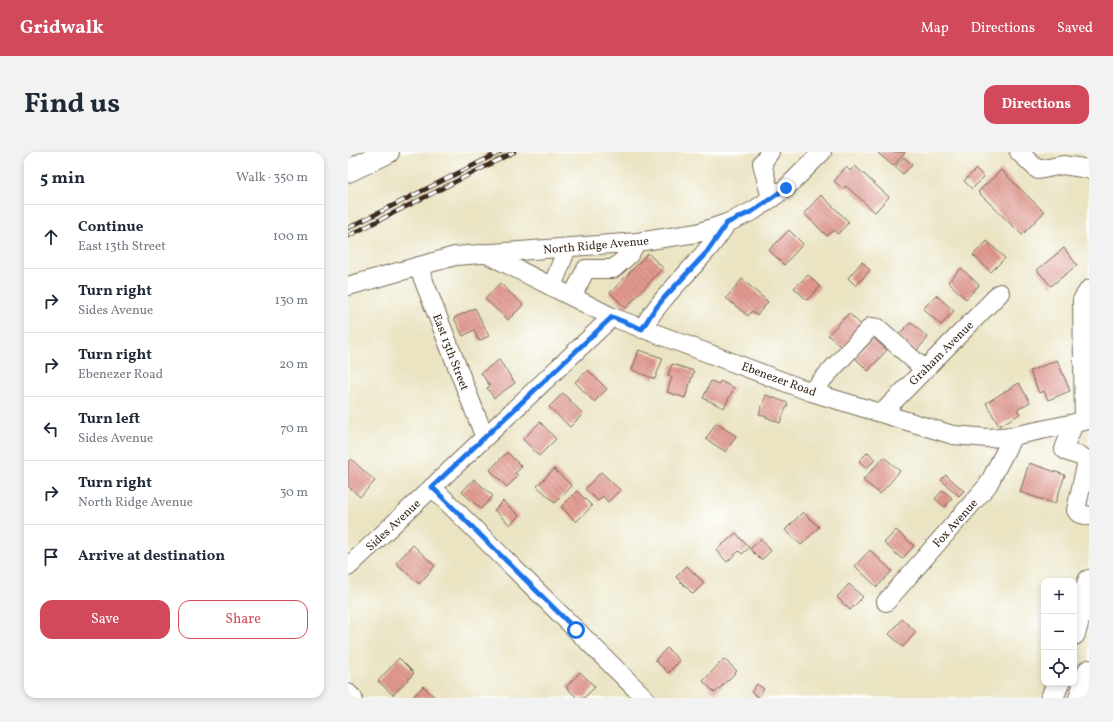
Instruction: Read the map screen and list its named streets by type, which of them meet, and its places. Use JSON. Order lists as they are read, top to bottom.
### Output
{
  "streets": {
    "street": [
      "North Ridge Avenue",
      "East 13th Street",
      "Graham Avenue",
      "Ebenezer Road",
      "Fox Avenue",
      "Sides Avenue"
    ]
  },
  "crossings": [
    ["North Ridge Avenue", "East 13th Street"],
    ["North Ridge Avenue", "Ebenezer Road"],
    ["East 13th Street", "Sides Avenue"],
    ["Graham Avenue", "Ebenezer Road"],
    ["Ebenezer Road", "Fox Avenue"],
    ["Ebenezer Road", "Sides Avenue"]
  ],
  "page": {
    "header": "Gridwalk",
    "nav": ["Map", "Directions", "Saved"],
    "title": "Find us",
    "buttons": [
      "Directions",
      ["Save", "Share"]
    ],
    "heading": ["5 min", "Walk · 350 m"],
    "list": [
      ["Continue", "East 13th Street", "100 m"],
      ["Turn right", "Sides Avenue", "130 m"],
      ["Turn right", "Ebenezer Road", "20 m"],
      ["Turn left", "Sides Avenue", "70 m"],
      ["Turn right", "North Ridge Avenue", "30 m"],
      "Arrive at destination"
    ],
    "map_buttons": ["+", "−"]
  }
}
